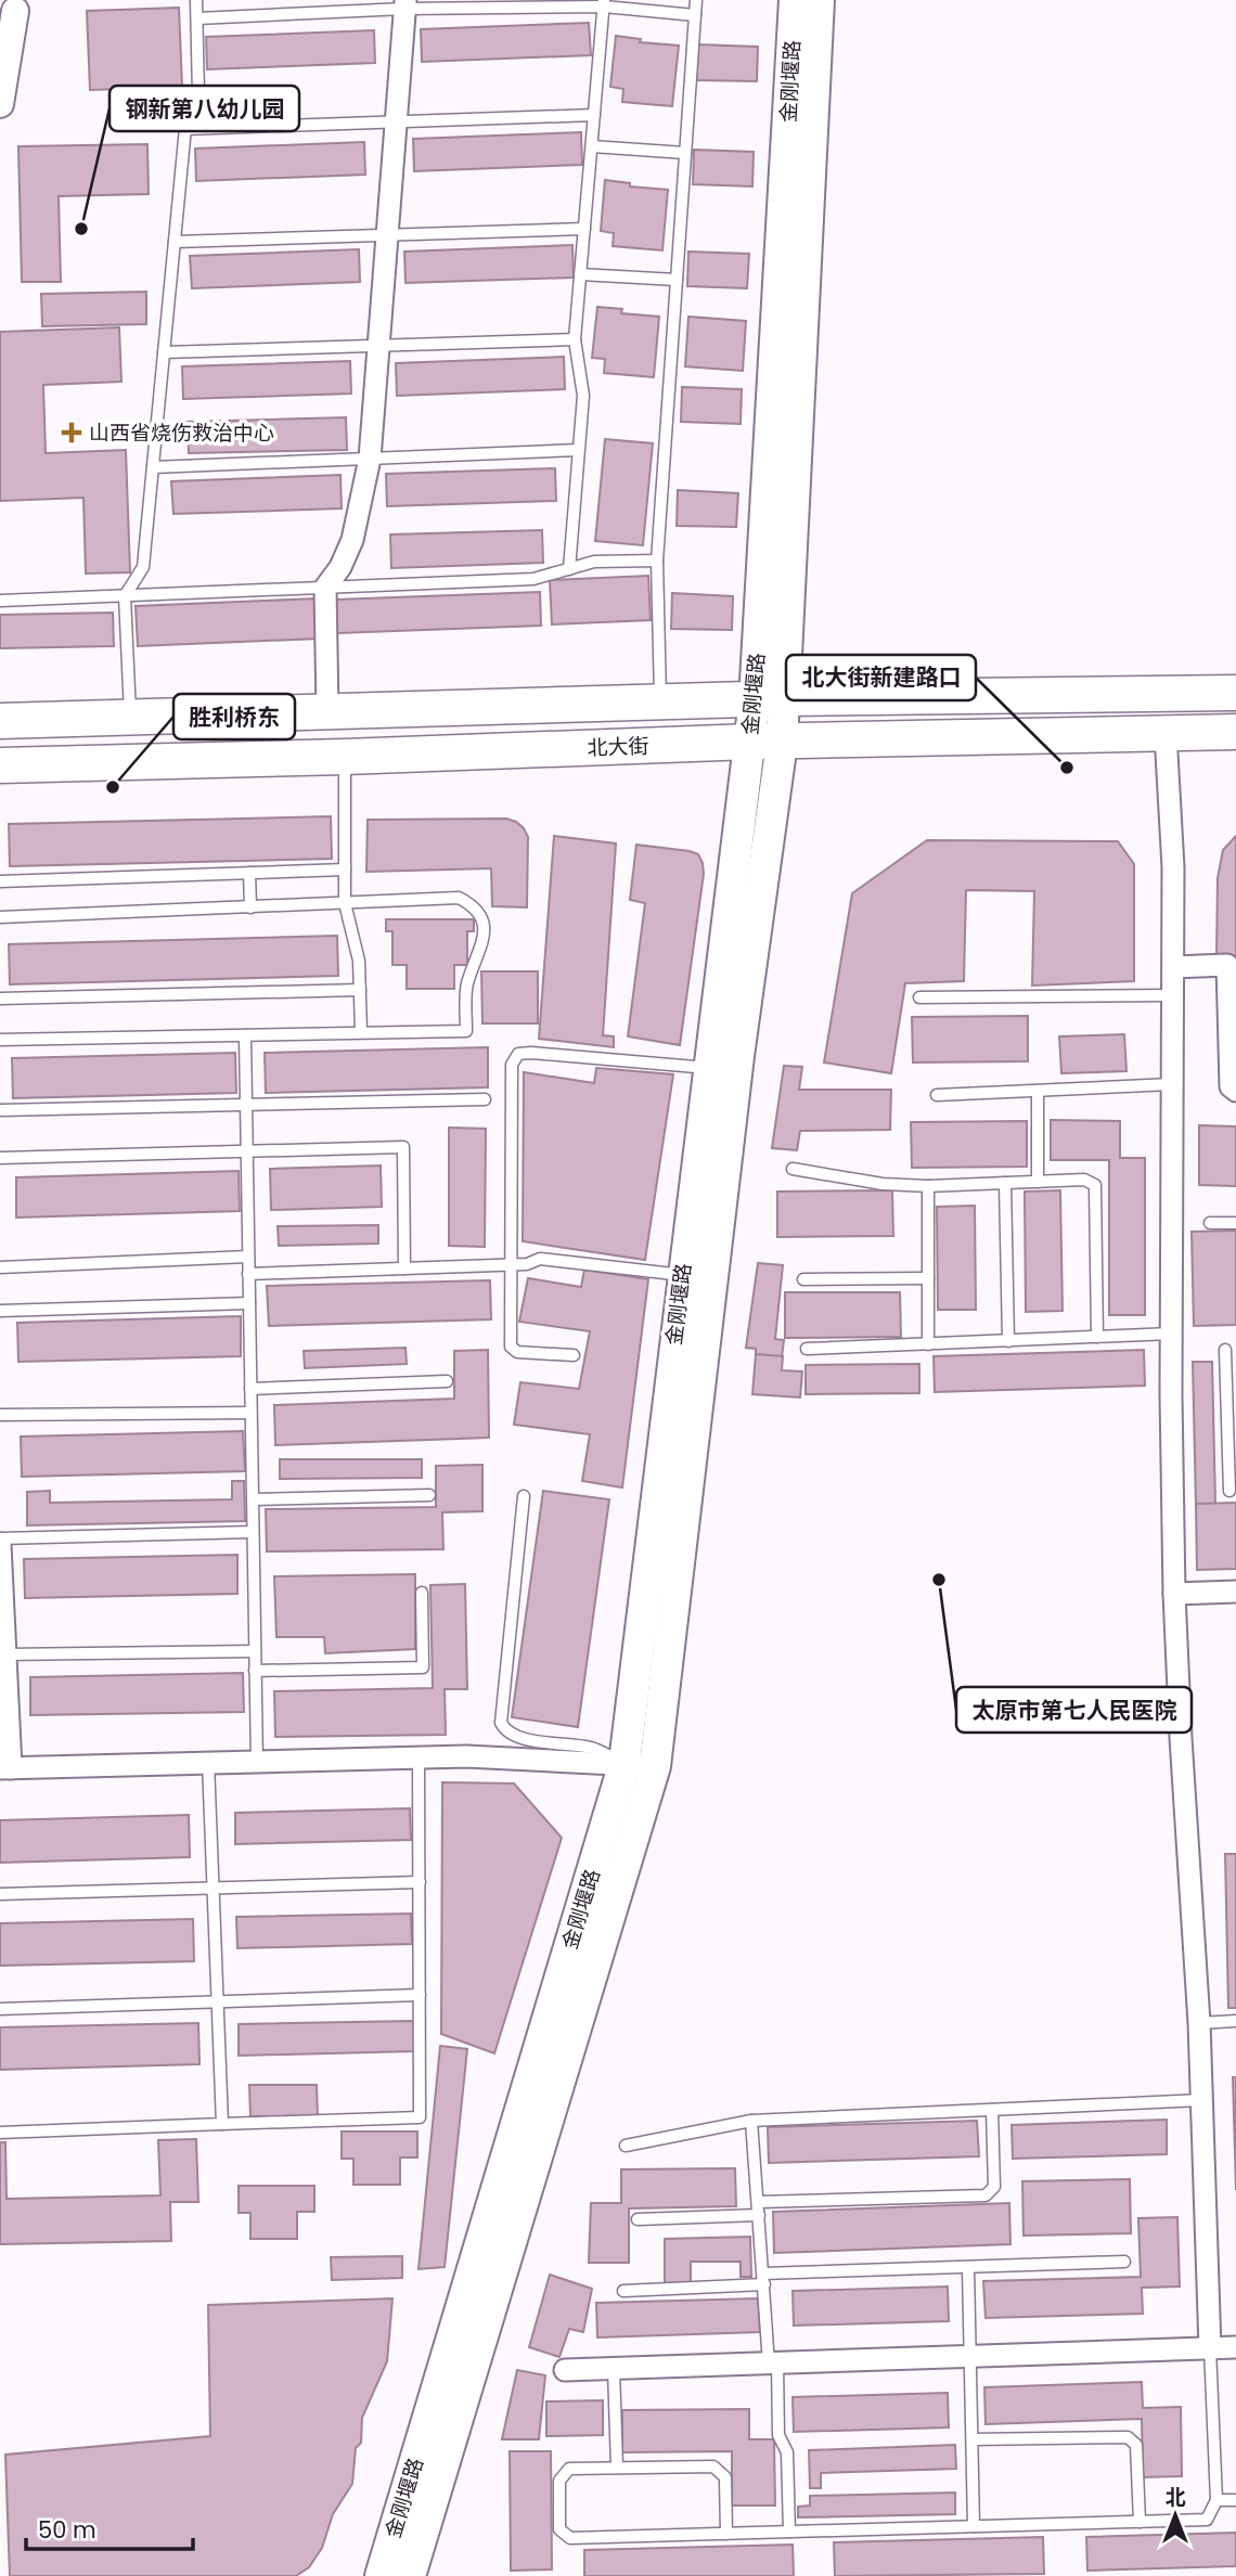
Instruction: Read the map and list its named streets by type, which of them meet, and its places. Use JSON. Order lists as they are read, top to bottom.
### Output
{
  "streets": {
    "main road": ["金刚堰路", "北大街"]
  },
  "crossings": [
    ["金刚堰路", "北大街"]
  ],
  "places": {
    "other": [
      "钢新第八幼儿园",
      "北大街新建路口",
      "胜利桥东",
      "太原市第七人民医院"
    ],
    "health": ["山西省烧伤救治中心"]
  },
  "scale_bar": "50 m",
  "north": "top"
}
